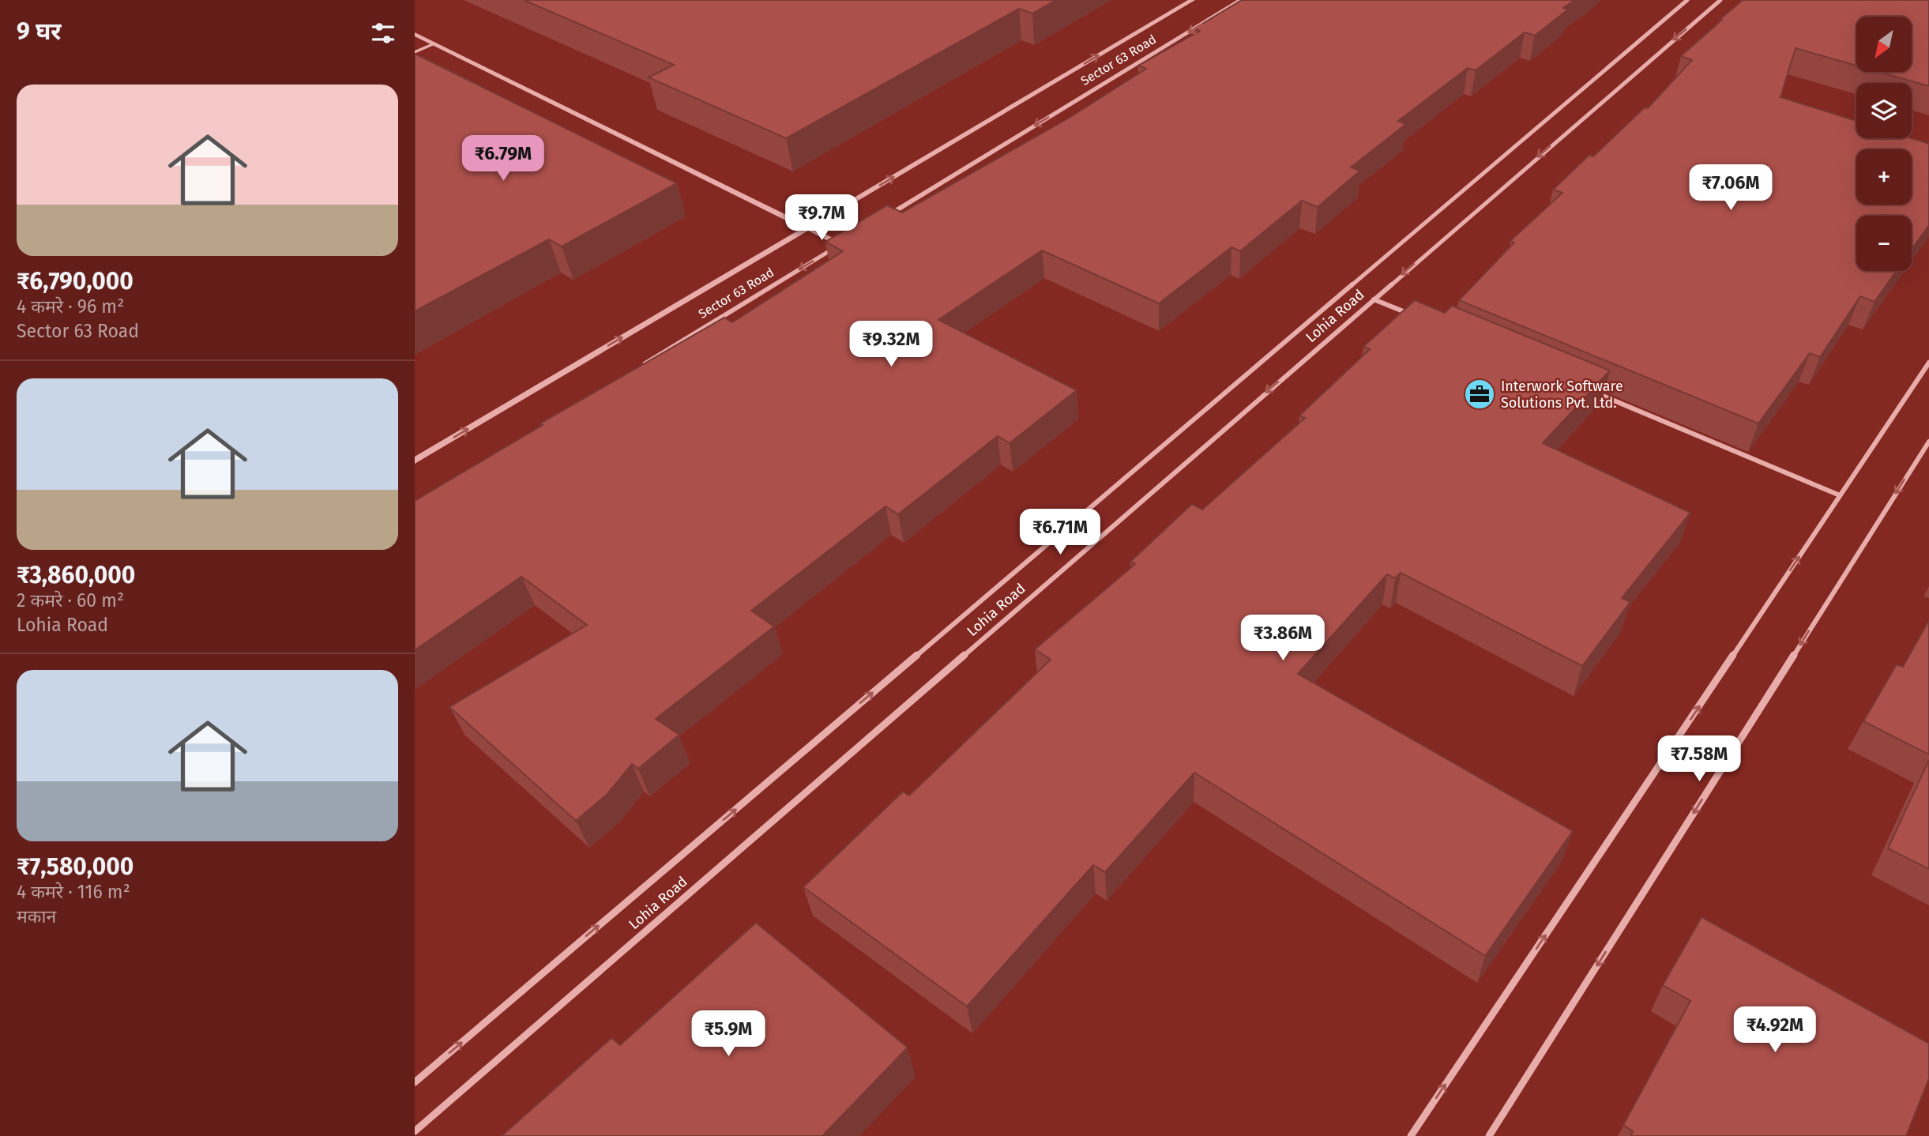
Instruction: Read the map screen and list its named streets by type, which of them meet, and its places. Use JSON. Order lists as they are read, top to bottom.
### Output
{
  "streets": {
    "street": ["Sector 63 Road", "Lohia Road"]
  },
  "places": {
    "office": ["Interwork Software Solutions Pvt. Ltd."]
  },
  "north": "bottom left",
  "page": {
    "heading": "9 घर",
    "map_buttons": ["+", "−"],
    "list": [
      {
        "name": "₹6,790,000",
        "note": "4 कमरे · 96 m² · Sector 63 Road"
      },
      {
        "name": "₹3,860,000",
        "note": "2 कमरे · 60 m² · Lohia Road"
      },
      {
        "name": "₹7,580,000",
        "note": "4 कमरे · 116 m² · मकान"
      }
    ],
    "price": [
      "₹6.79M",
      "₹7.06M",
      "₹9.7M",
      "₹9.32M",
      "₹6.71M",
      "₹3.86M",
      "₹7.58M",
      "₹4.92M",
      "₹5.9M"
    ]
  }
}
